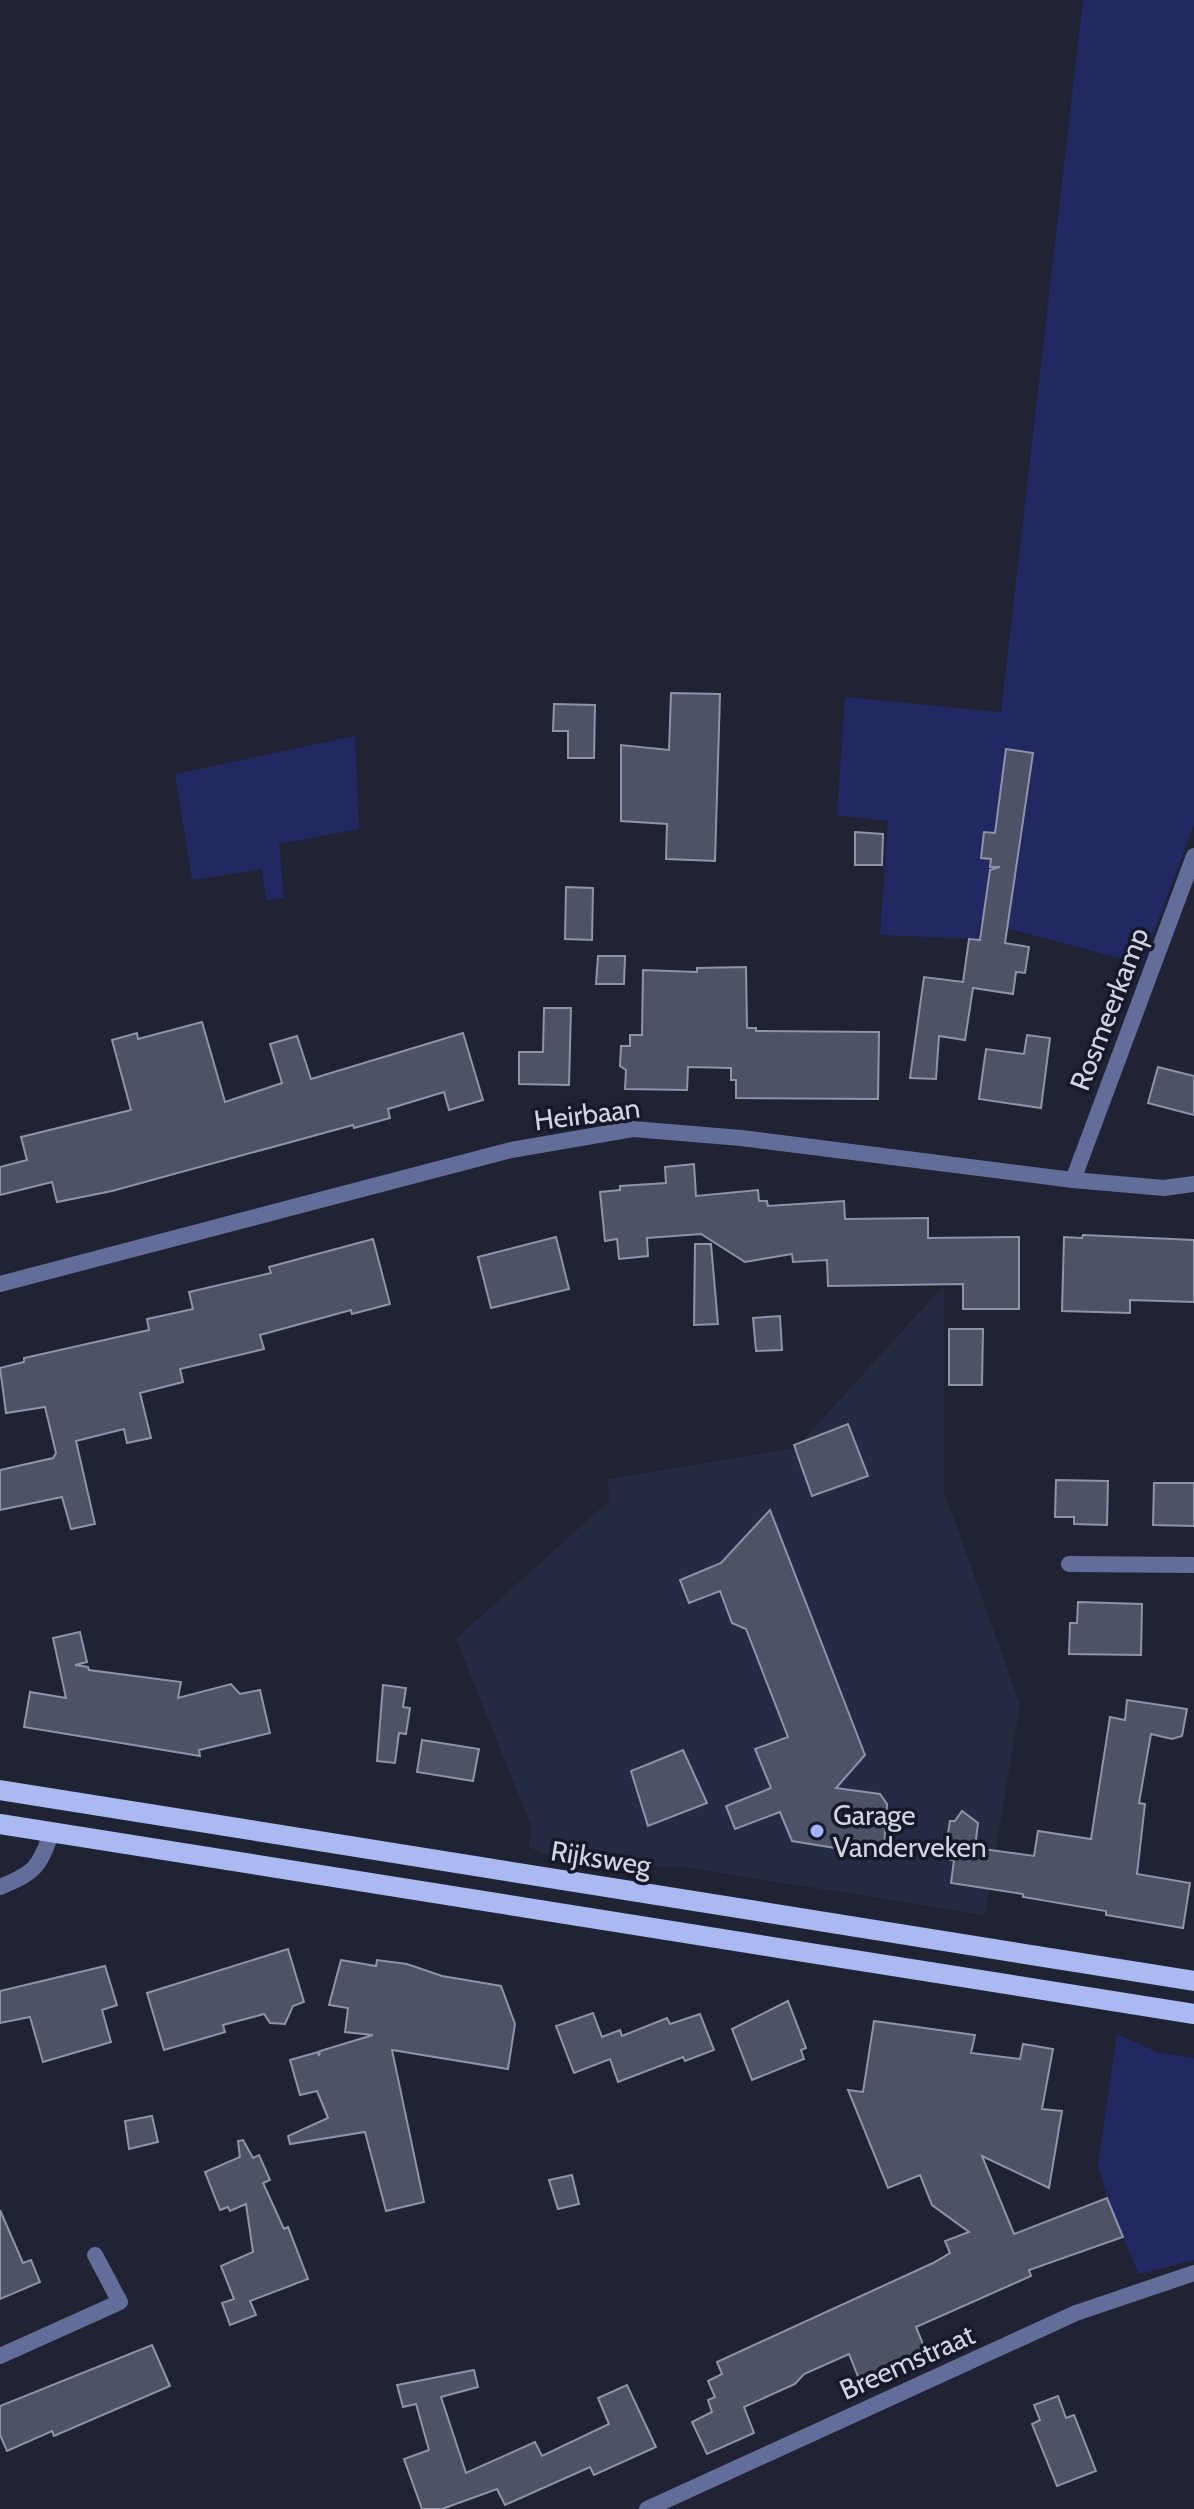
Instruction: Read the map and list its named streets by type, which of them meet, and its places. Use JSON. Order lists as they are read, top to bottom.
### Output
{
  "streets": {
    "main road": ["Rijksweg"],
    "street": ["Rosmeerkamp", "Heirbaan", "Breemstraat"]
  },
  "crossings": [
    ["Rosmeerkamp", "Heirbaan"]
  ],
  "places": ["Garage Vanderveken"]
}
